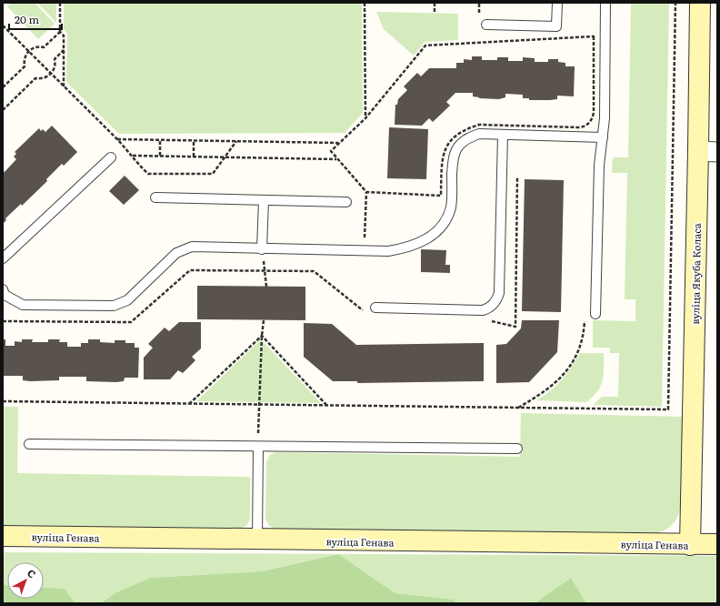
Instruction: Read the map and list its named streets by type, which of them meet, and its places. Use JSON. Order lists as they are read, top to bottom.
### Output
{
  "streets": {
    "street": ["вуліца Якуба Коласа", "вуліца Генава"]
  },
  "crossings": [
    ["вуліца Якуба Коласа", "вуліца Генава"]
  ],
  "scale_bar": "20 m",
  "north": "top right"
}
